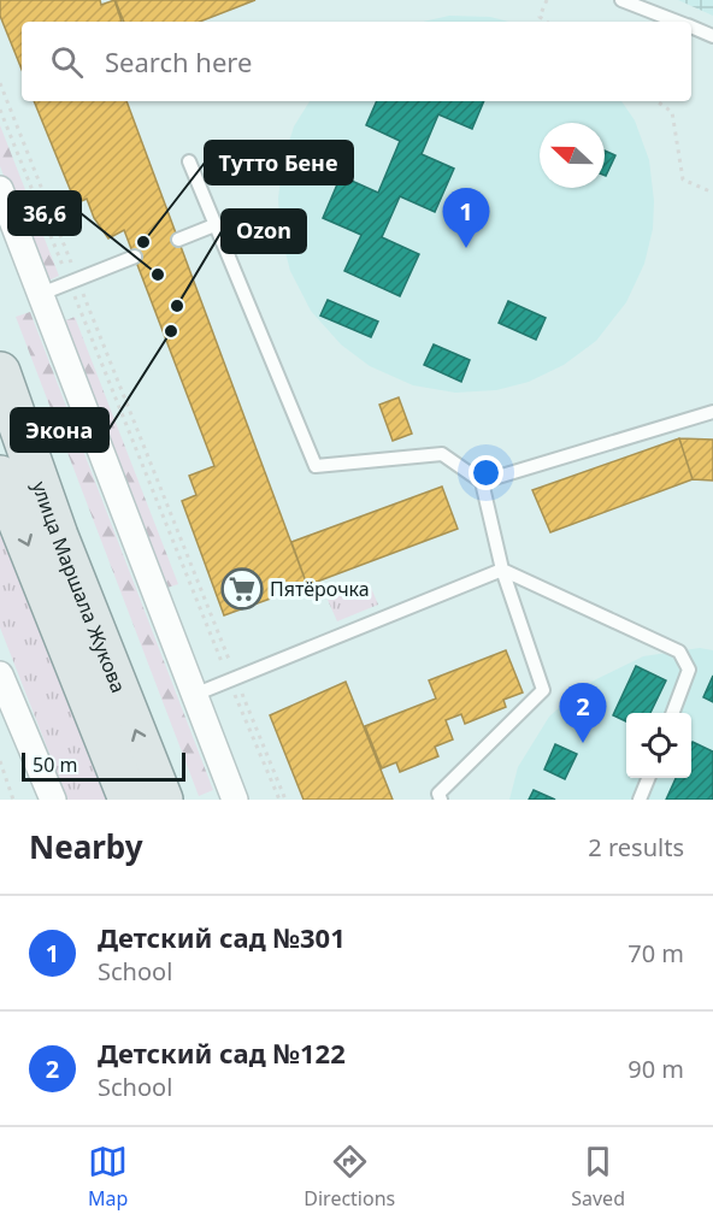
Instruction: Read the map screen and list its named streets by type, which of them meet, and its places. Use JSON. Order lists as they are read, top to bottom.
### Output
{
  "streets": {
    "main road": ["улица Маршала Жукова"]
  },
  "places": {
    "other": [
      "Тутто Бене",
      "36,6",
      "Ozon",
      "Экона"
    ],
    "supermarket": ["Пятёрочка"]
  },
  "scale_bar": "50 m",
  "north": "left",
  "page": {
    "search": "Search here",
    "pins": ["1", "2"],
    "scale": "50 m",
    "heading": ["Nearby", "2 results"],
    "list": [
      {
        "mark": "1",
        "name": "Детский сад №301",
        "note": "School",
        "value": "70 m"
      },
      {
        "mark": "2",
        "name": "Детский сад №122",
        "note": "School",
        "value": "90 m"
      }
    ],
    "nav": ["Map", "Directions", "Saved"]
  }
}
